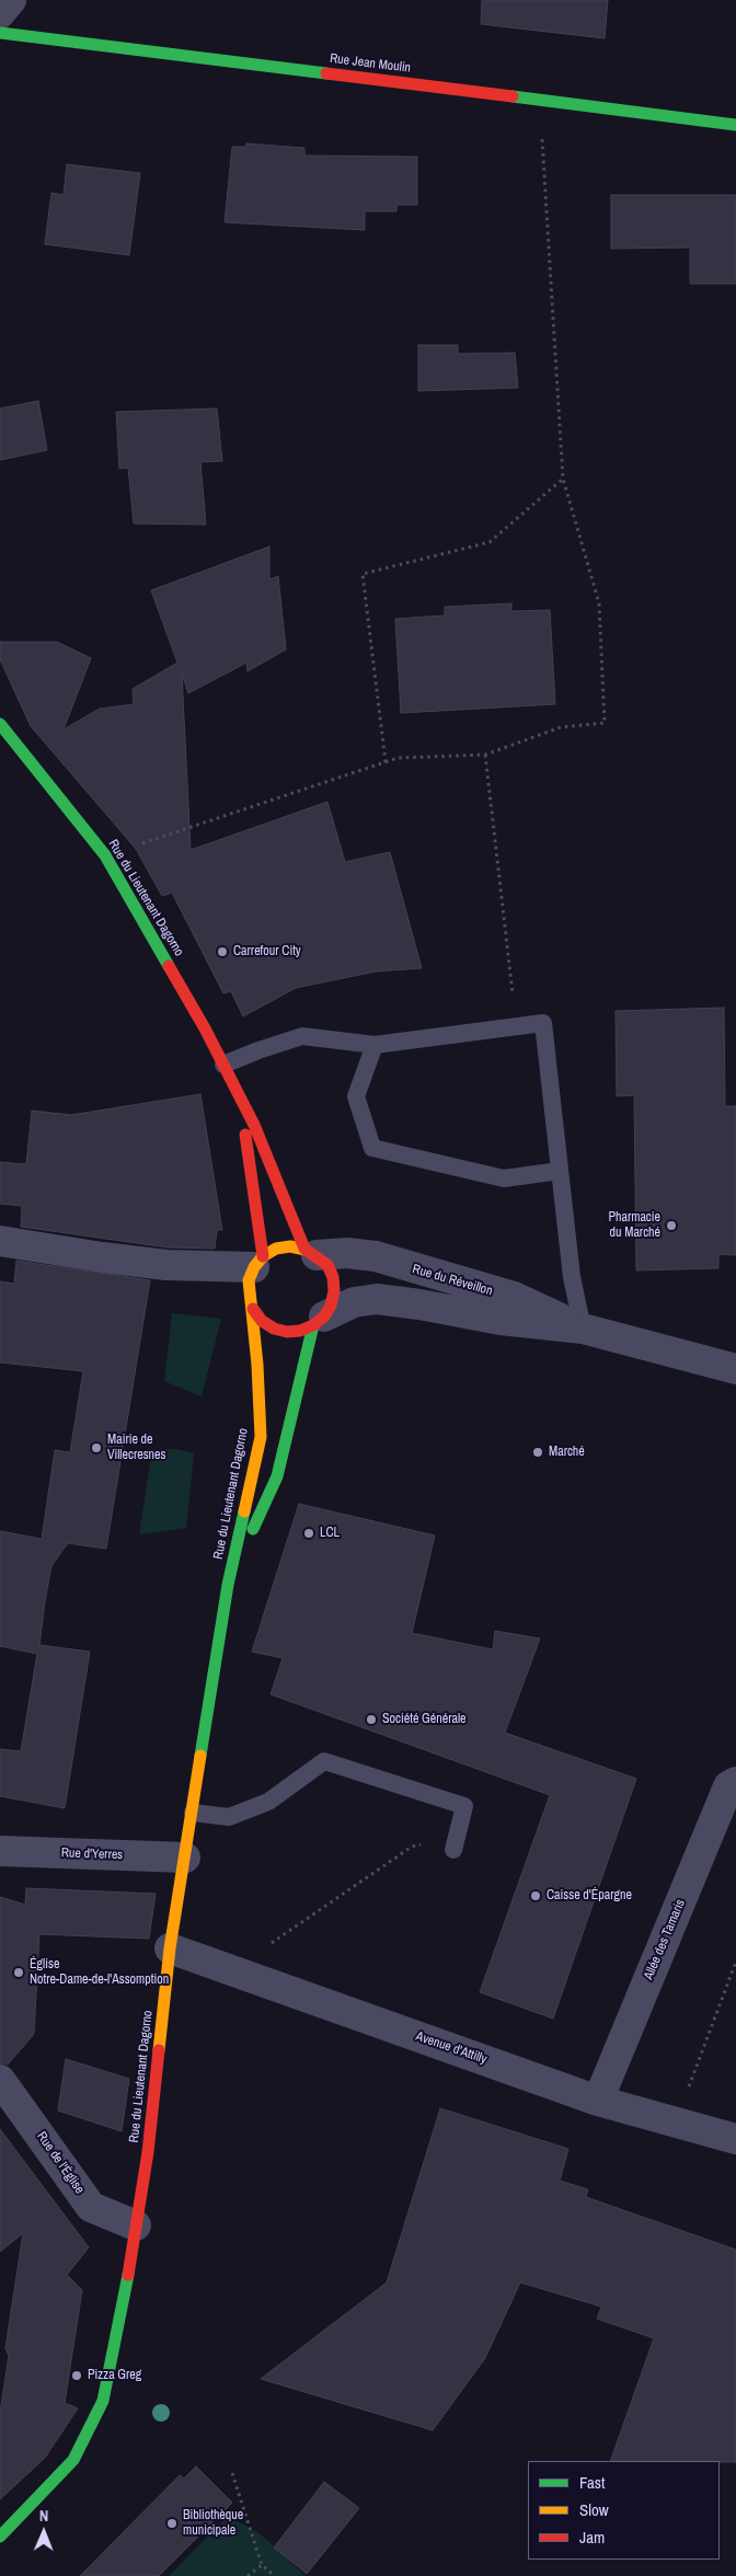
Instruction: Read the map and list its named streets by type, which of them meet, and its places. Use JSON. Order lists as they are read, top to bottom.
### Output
{
  "streets": {
    "street": [
      "Rue Jean Moulin",
      "Rue du Lieutenant Dagorno",
      "Rue du Réveillon",
      "Rue d'Yerres",
      "Allée des Tamaris",
      "Avenue d'Attilly",
      "Rue de l'Église"
    ]
  },
  "crossings": [
    ["Rue du Lieutenant Dagorno", "Rue du Réveillon"],
    ["Rue du Lieutenant Dagorno", "Rue d'Yerres"],
    ["Rue du Lieutenant Dagorno", "Avenue d'Attilly"],
    ["Rue du Lieutenant Dagorno", "Rue de l'Église"],
    ["Allée des Tamaris", "Avenue d'Attilly"]
  ],
  "places": [
    "Carrefour City",
    "Pharmacie du Marché",
    "Mairie de Villecresnes",
    "Marché",
    "LCL",
    "Société Générale",
    "Caisse d'Épargne",
    "Église Notre-Dame-de-l'Assomption",
    "Pizza Greg",
    "Bibliothèque municipale"
  ],
  "legend": ["Fast", "Slow", "Jam"],
  "north": "top"
}
